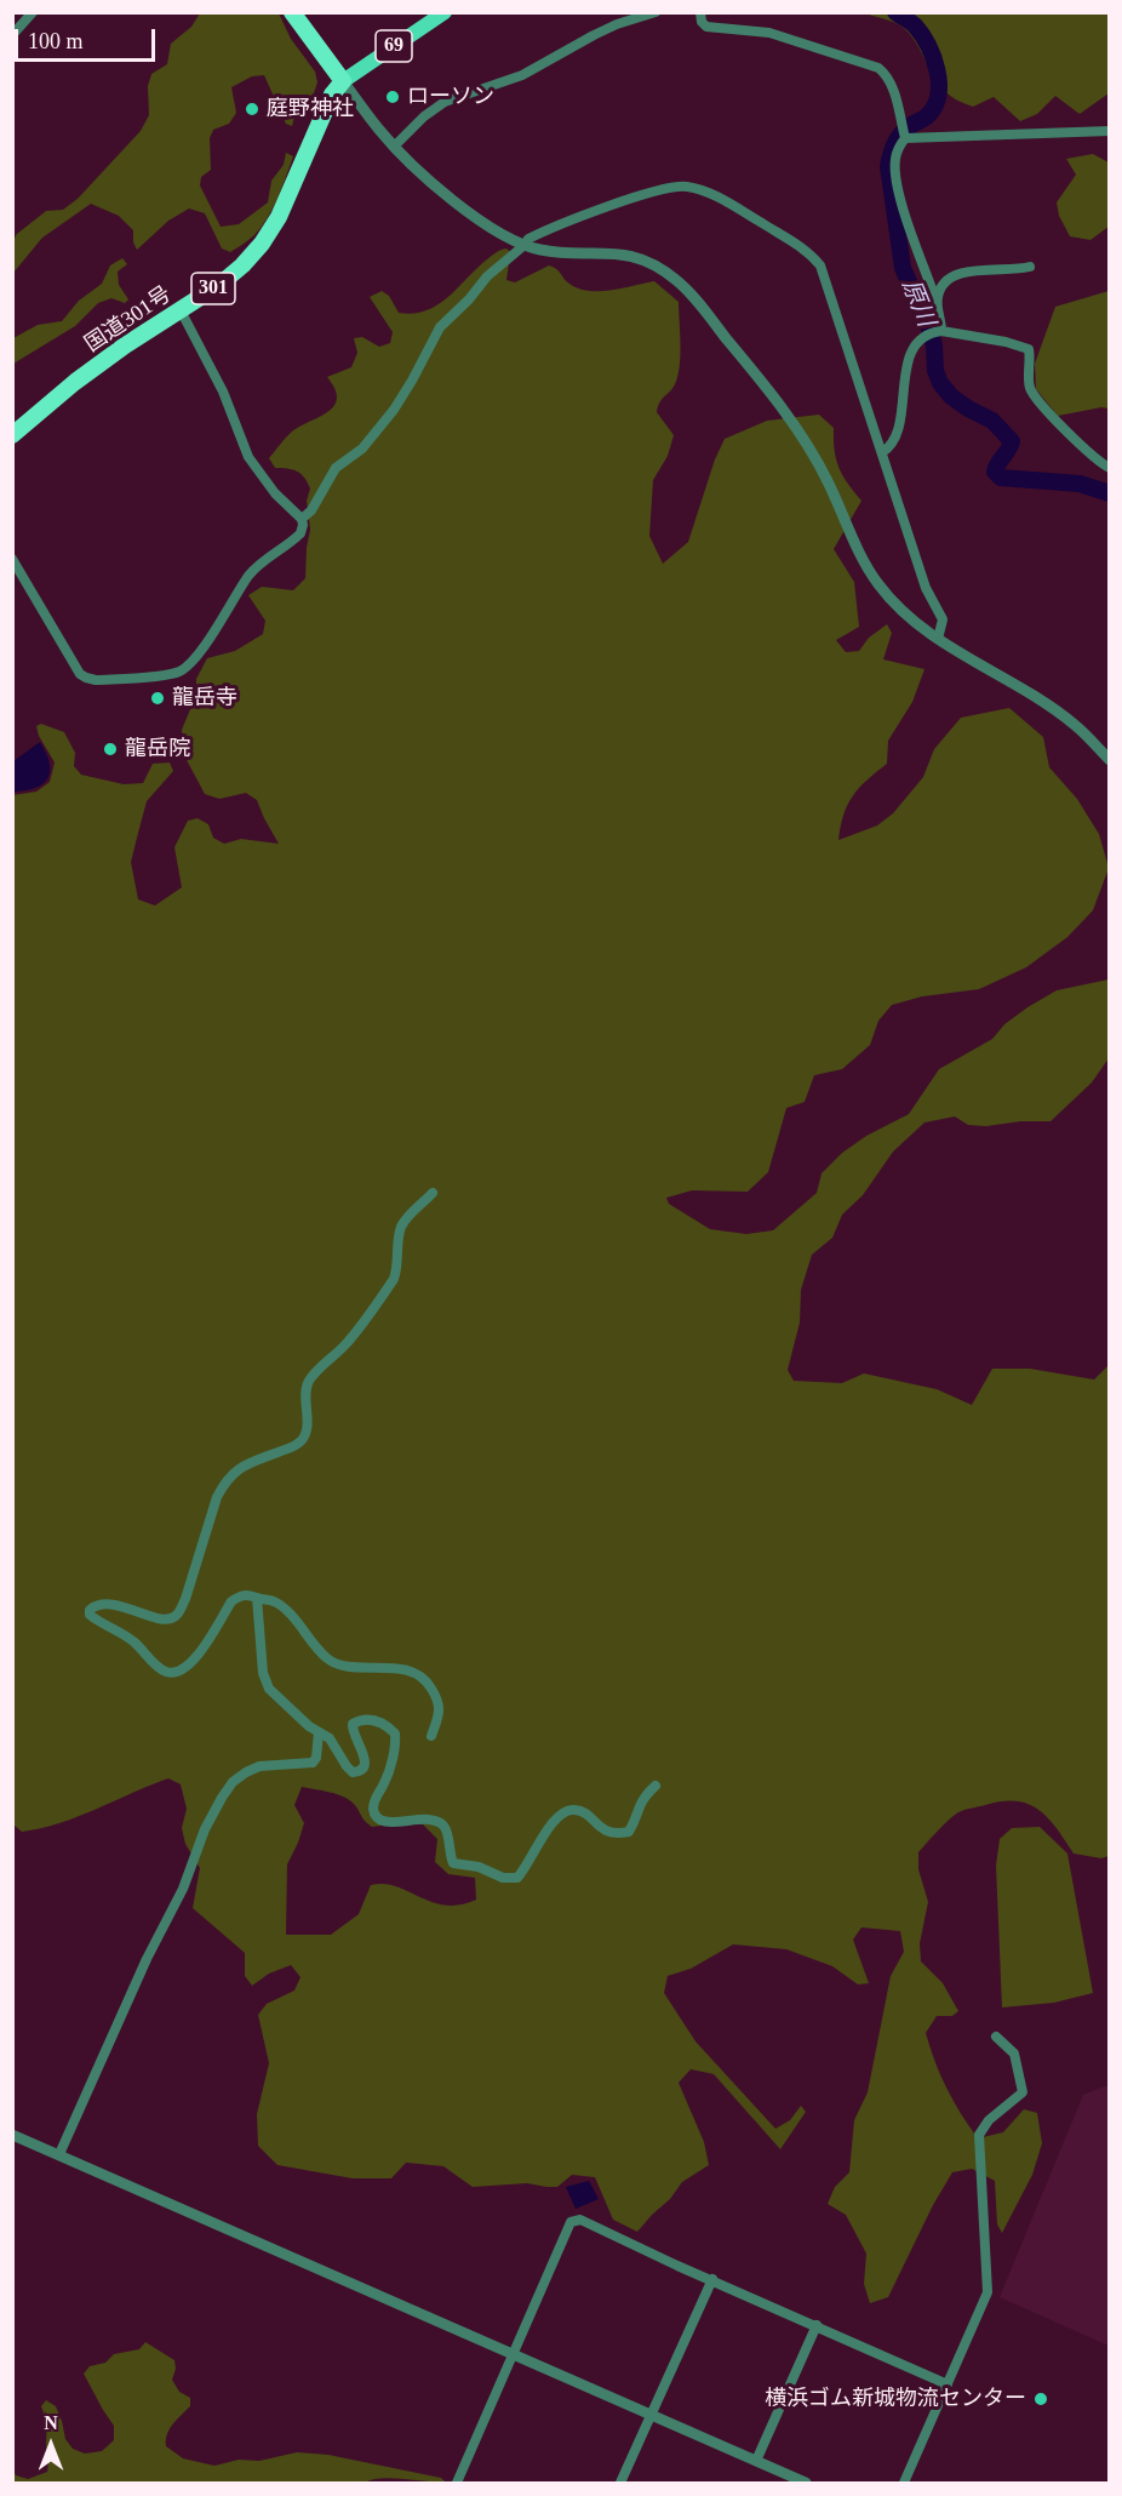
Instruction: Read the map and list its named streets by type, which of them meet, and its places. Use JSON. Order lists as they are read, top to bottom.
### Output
{
  "streets": {
    "highway": ["301", "国道301号"],
    "main road": ["69"]
  },
  "crossings": [
    ["69", "国道301号"]
  ],
  "water": ["原川"],
  "places": [
    "ローソン",
    "庭野神社",
    "龍岳寺",
    "龍岳院",
    "横浜ゴム新城物流センター"
  ],
  "scale_bar": "100 m",
  "north": "top"
}
